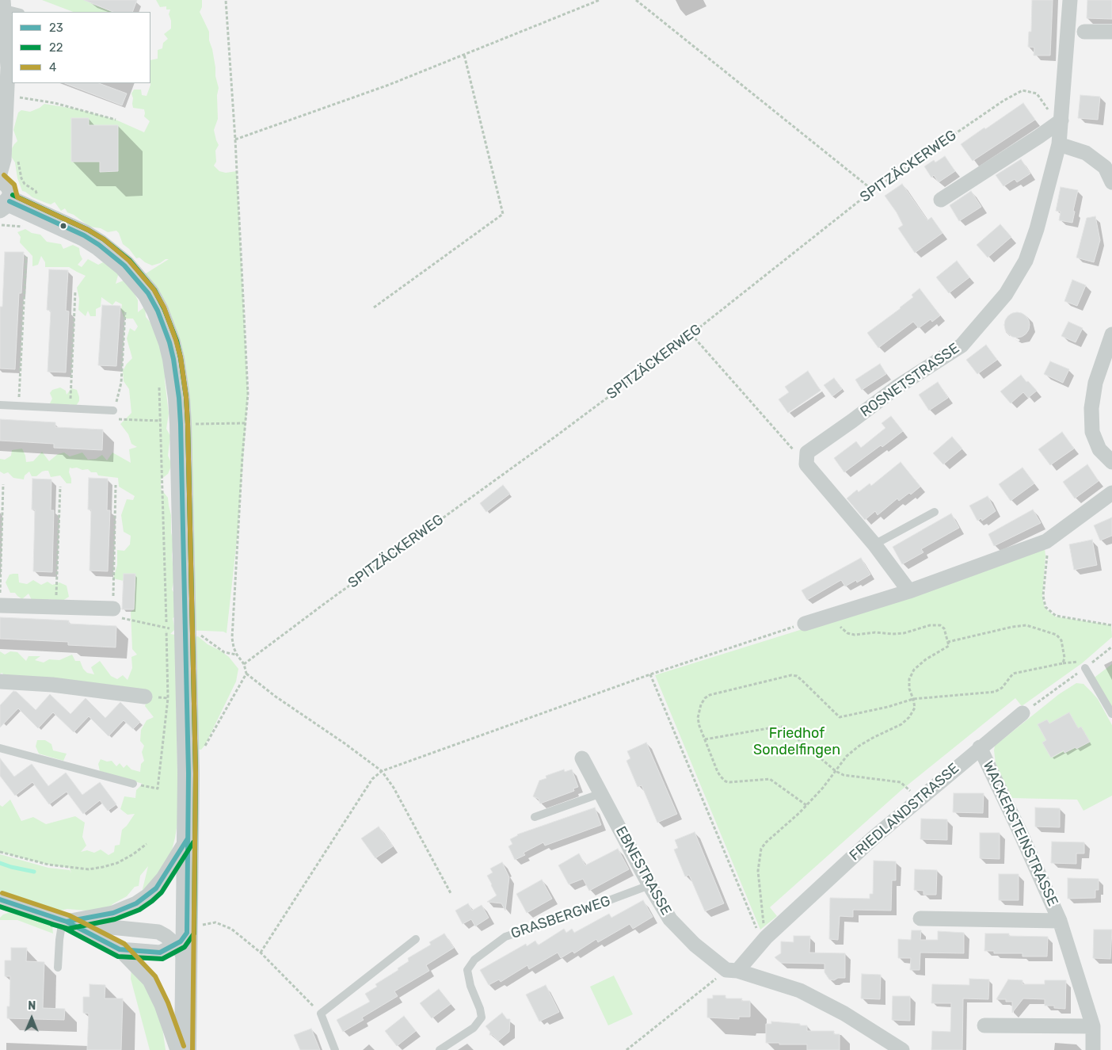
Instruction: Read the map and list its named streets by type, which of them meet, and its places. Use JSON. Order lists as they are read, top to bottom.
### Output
{
  "streets": {
    "street": [
      "ROSNETSTRASSE",
      "FRIEDLANDSTRASSE",
      "WACKERSTEINSTRASSE",
      "EBNESTRASSE"
    ],
    "lane": ["GRASBERGWEG"],
    "path": ["SPITZÄCKERWEG"]
  },
  "crossings": [
    ["FRIEDLANDSTRASSE", "WACKERSTEINSTRASSE"],
    ["FRIEDLANDSTRASSE", "EBNESTRASSE"],
    ["EBNESTRASSE", "GRASBERGWEG"]
  ],
  "parks": ["Friedhof Sondelfingen"],
  "lines": ["transit line 4", "transit line 22", "transit line 23"],
  "legend": ["23", "22", "4"],
  "north": "top"
}
